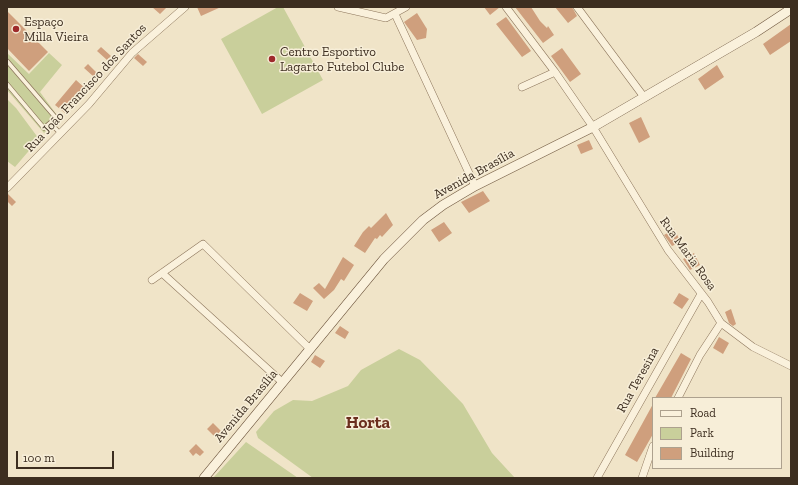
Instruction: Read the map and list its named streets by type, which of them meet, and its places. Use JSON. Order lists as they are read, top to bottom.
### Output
{
  "streets": {
    "main road": ["Avenida Brasília"],
    "street": ["Rua João Francisco dos Santos", "Rua Maria Rosa", "Rua Teresina"]
  },
  "crossings": [
    ["Avenida Brasília", "Rua Maria Rosa"],
    ["Rua Maria Rosa", "Rua Teresina"]
  ],
  "districts": ["Horta"],
  "places": ["Espaço Milla Vieira", "Centro Esportivo Lagarto Futebol Clube"],
  "legend": ["Road", "Park", "Building"],
  "scale_bar": "100 m"
}
